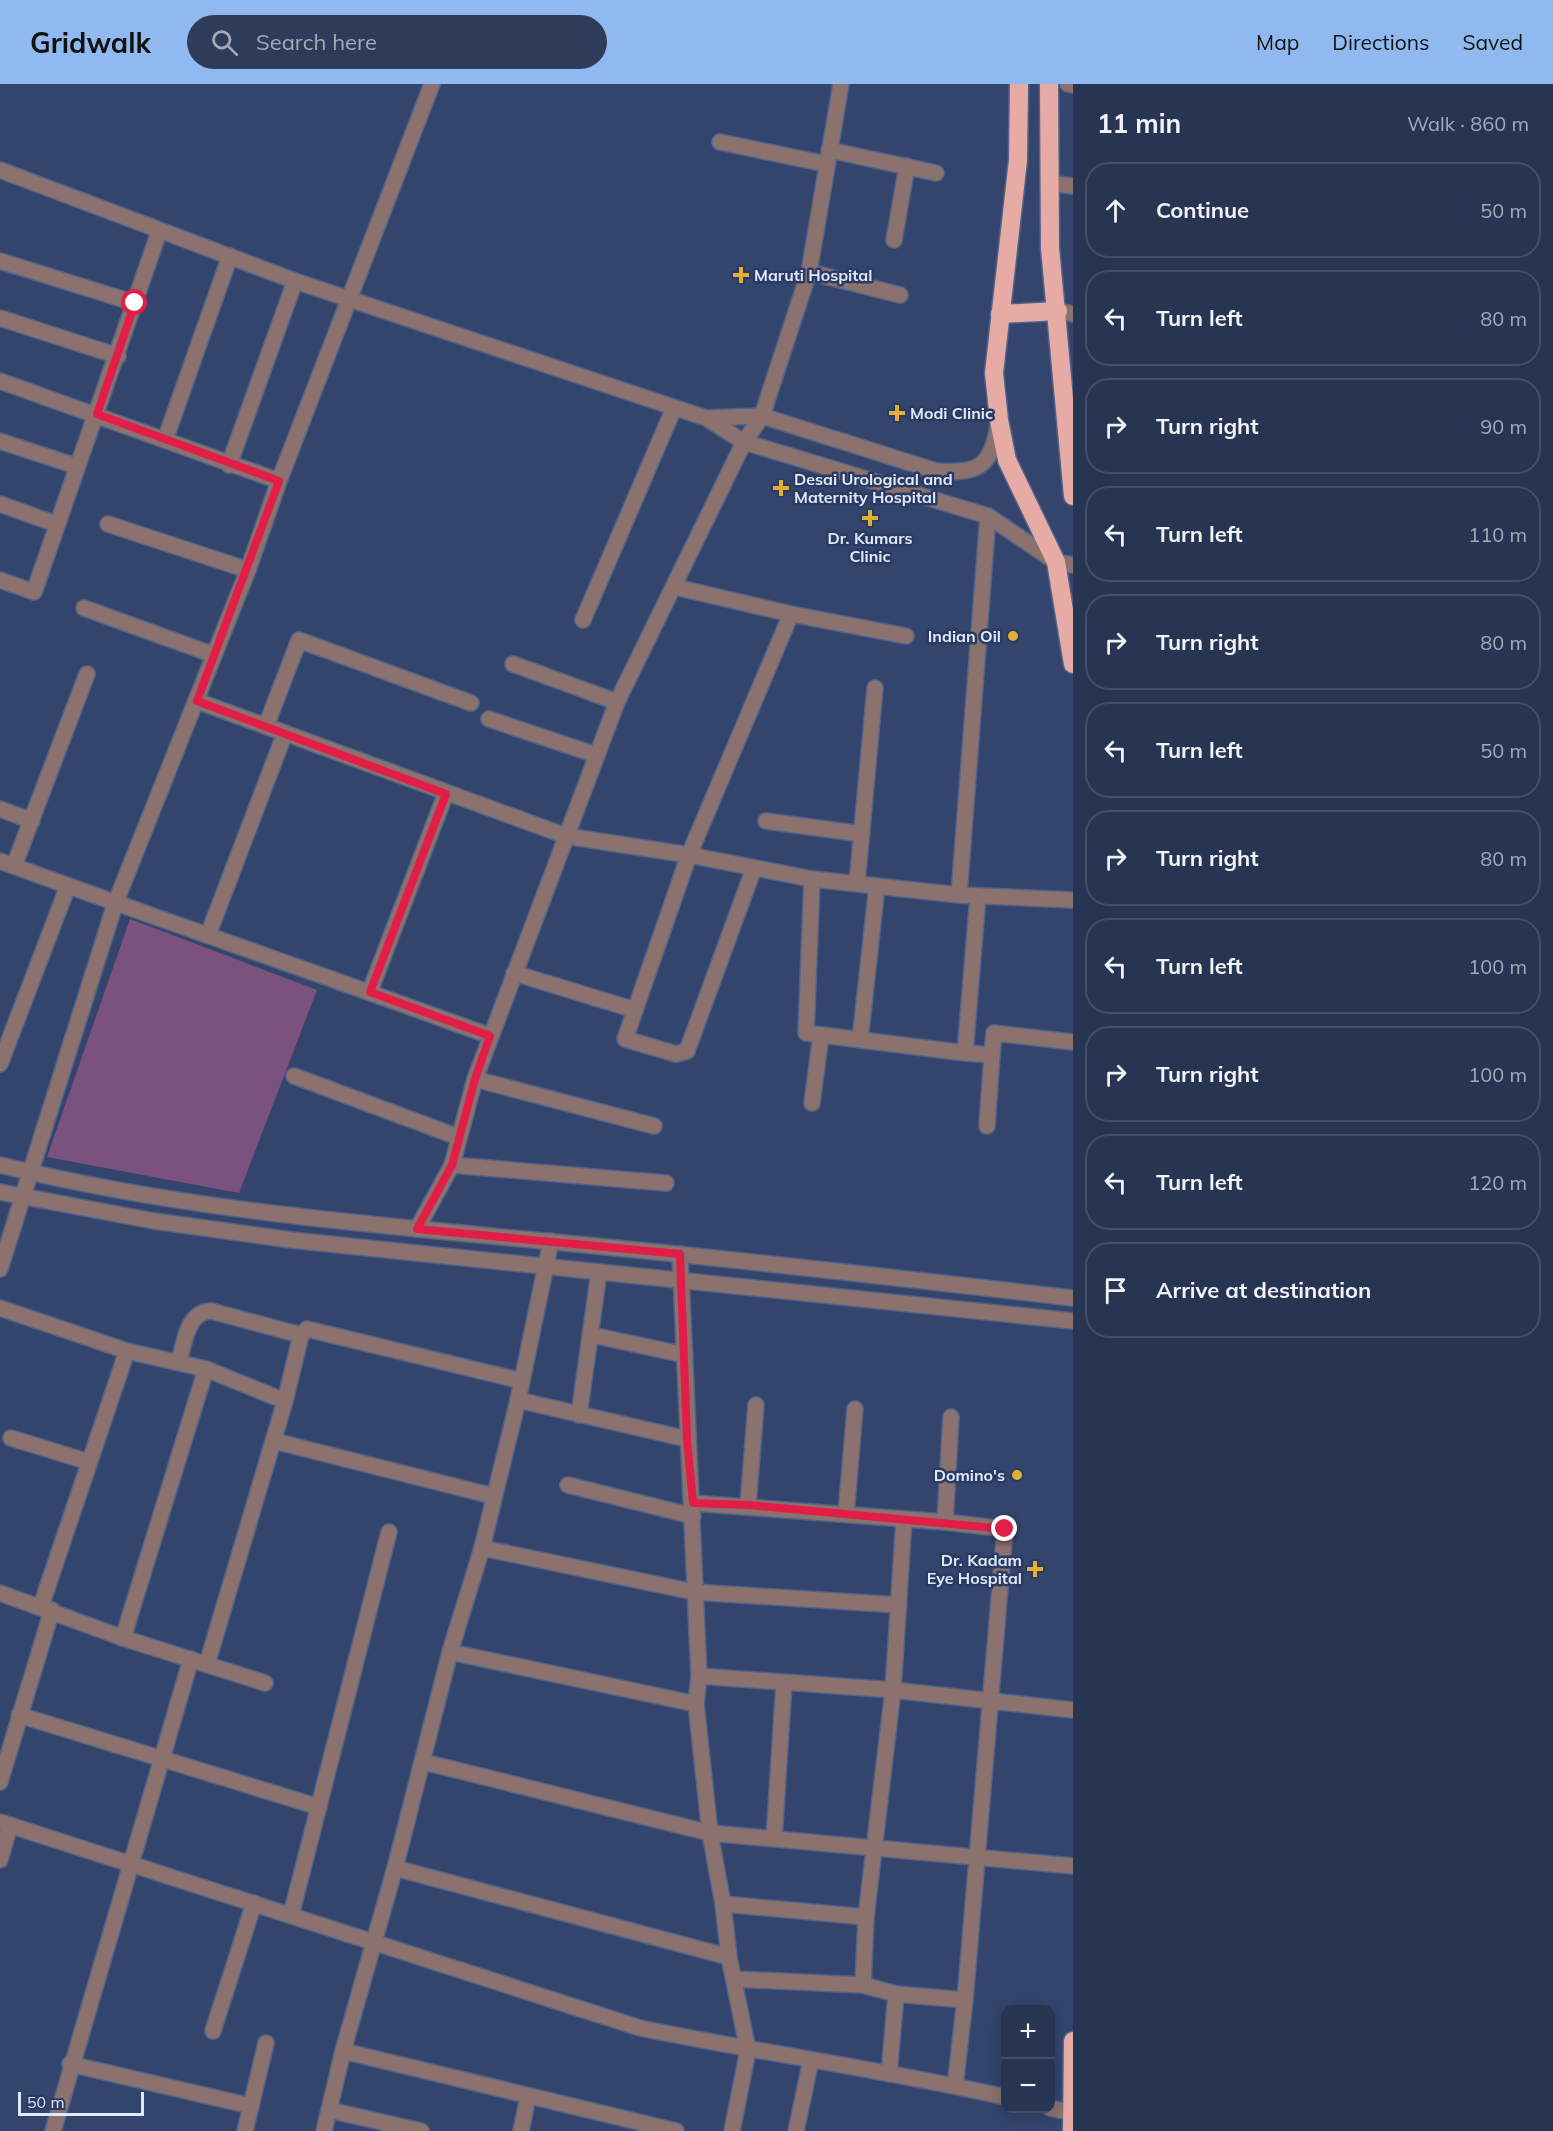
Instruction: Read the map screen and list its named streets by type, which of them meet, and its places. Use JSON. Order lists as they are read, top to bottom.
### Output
{
  "places": {
    "health": [
      "Maruti Hospital",
      "Modi Clinic",
      "Desai Urological and Maternity Hospital",
      "Dr. Kumars Clinic",
      "Dr. Kadam Eye Hospital"
    ],
    "other": ["Indian Oil", "Domino's"]
  },
  "scale_bar": "50 m",
  "page": {
    "header": "Gridwalk",
    "search": "Search here",
    "nav": ["Map", "Directions", "Saved"],
    "heading": ["11 min", "Walk · 860 m"],
    "list": [
      ["Continue", "50 m"],
      ["Turn left", "80 m"],
      ["Turn right", "90 m"],
      ["Turn left", "110 m"],
      ["Turn right", "80 m"],
      ["Turn left", "50 m"],
      ["Turn right", "80 m"],
      ["Turn left", "100 m"],
      ["Turn right", "100 m"],
      ["Turn left", "120 m"],
      "Arrive at destination"
    ],
    "map_buttons": ["+", "−"],
    "scale": "50 m"
  }
}
